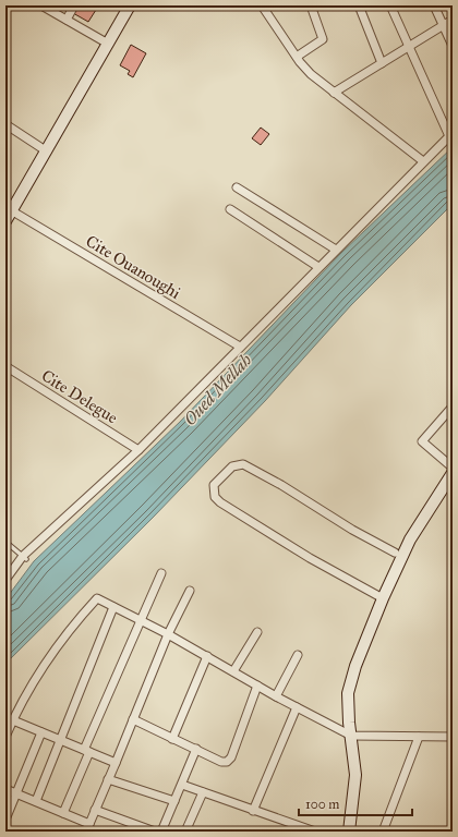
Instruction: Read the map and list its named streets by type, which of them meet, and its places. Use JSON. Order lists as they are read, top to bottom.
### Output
{
  "streets": {
    "street": ["Cite Ouanoughi", "Cite Delegue"]
  },
  "water": ["Oued Mellah"],
  "scale_bar": "100 m"
}
